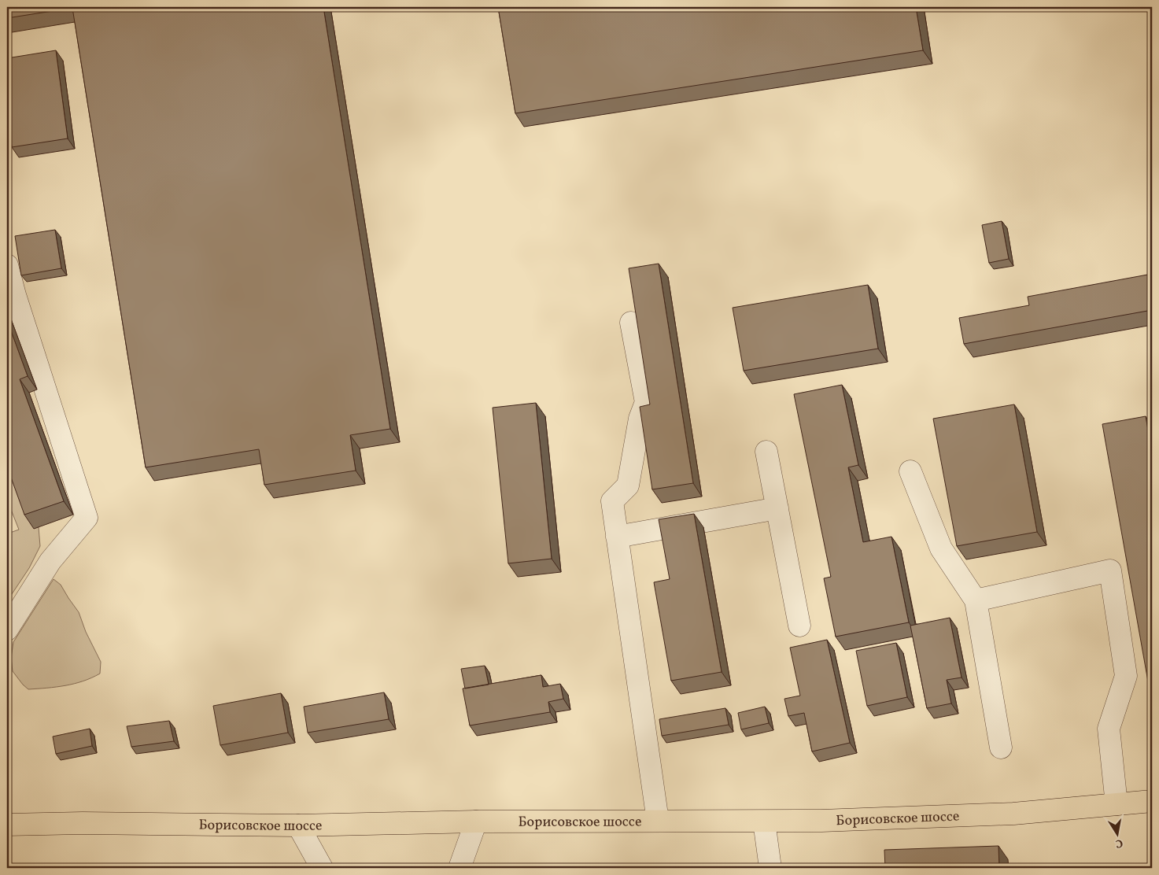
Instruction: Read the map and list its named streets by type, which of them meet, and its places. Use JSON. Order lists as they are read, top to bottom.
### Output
{
  "streets": {
    "main road": ["Борисовское шоссе"]
  },
  "north": "bottom"
}
